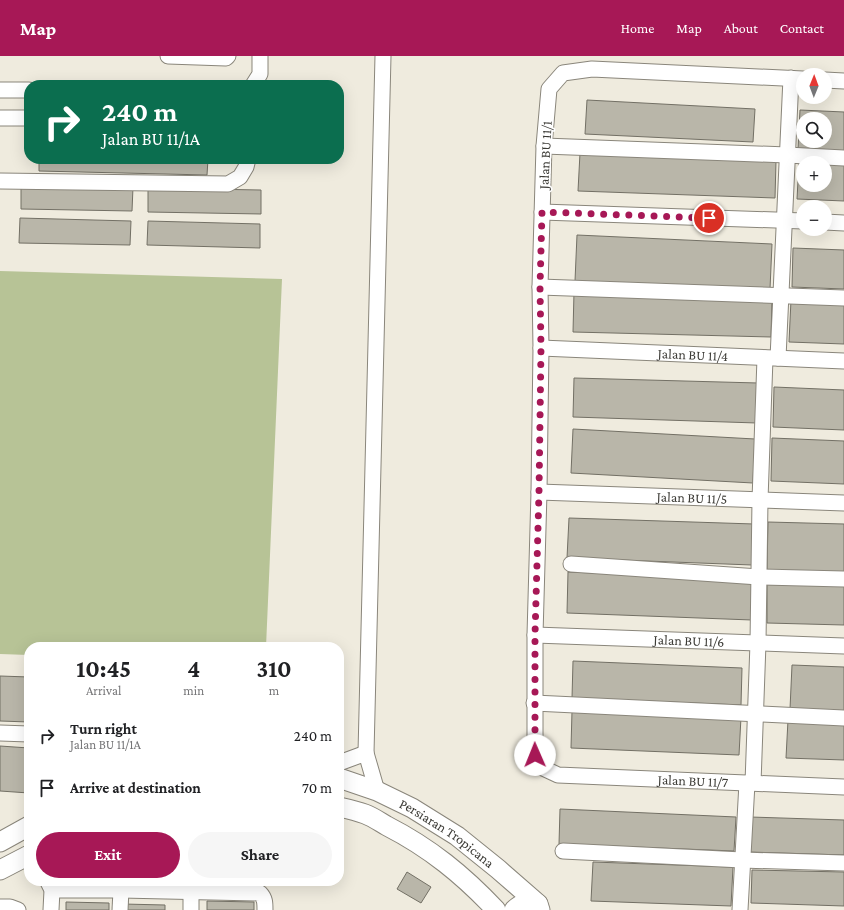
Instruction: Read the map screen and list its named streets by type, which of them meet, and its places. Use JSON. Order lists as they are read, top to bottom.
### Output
{
  "streets": {
    "main road": ["Persiaran Tropicana"],
    "street": [
      "Jalan BU 11/1",
      "Jalan BU 11/4",
      "Jalan BU 11/5",
      "Jalan BU 11/6",
      "Jalan BU 11/7"
    ]
  },
  "crossings": [
    ["Jalan BU 11/1", "Jalan BU 11/4"],
    ["Jalan BU 11/1", "Jalan BU 11/5"],
    ["Jalan BU 11/1", "Jalan BU 11/6"],
    ["Jalan BU 11/1", "Jalan BU 11/7"]
  ],
  "north": "top",
  "page": {
    "header": "Map",
    "nav": [
      "Home",
      "Map",
      "About",
      "Contact"
    ],
    "map_buttons": ["+", "−"],
    "turn": ["240 m", "Jalan BU 11/1A"],
    "eta": [
      "10:45",
      "Arrival",
      "4",
      "min",
      "310",
      "m"
    ],
    "list": [
      {
        "name": "Turn right",
        "note": "Jalan BU 11/1A",
        "value": "240 m"
      },
      {
        "name": "Arrive at destination",
        "value": "70 m"
      }
    ],
    "buttons": ["Exit", "Share"]
  }
}
